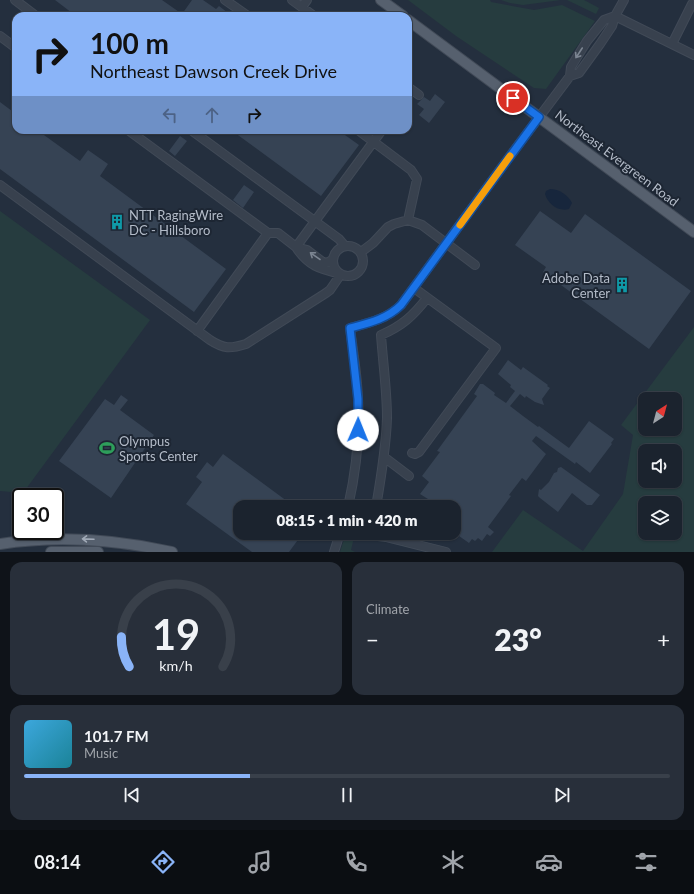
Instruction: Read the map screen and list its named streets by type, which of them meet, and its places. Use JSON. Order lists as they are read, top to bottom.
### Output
{
  "streets": {
    "main road": ["Northeast Evergreen Road"]
  },
  "places": {
    "building": ["NTT RagingWire DC - Hillsboro", "Adobe Data Center"],
    "sports": ["Olympus Sports Center"]
  },
  "north": "top right",
  "page": {
    "turn": ["100 m", "Northeast Dawson Creek Drive"],
    "limit": "30",
    "trip": "08:15 · 1 min · 420 m",
    "tile": "Climate",
    "heat": ["−", "23°", "+"],
    "song": ["101.7 FM", "Music"],
    "tabs": "08:14",
    "gauge": ["19", "km/h"]
  }
}
